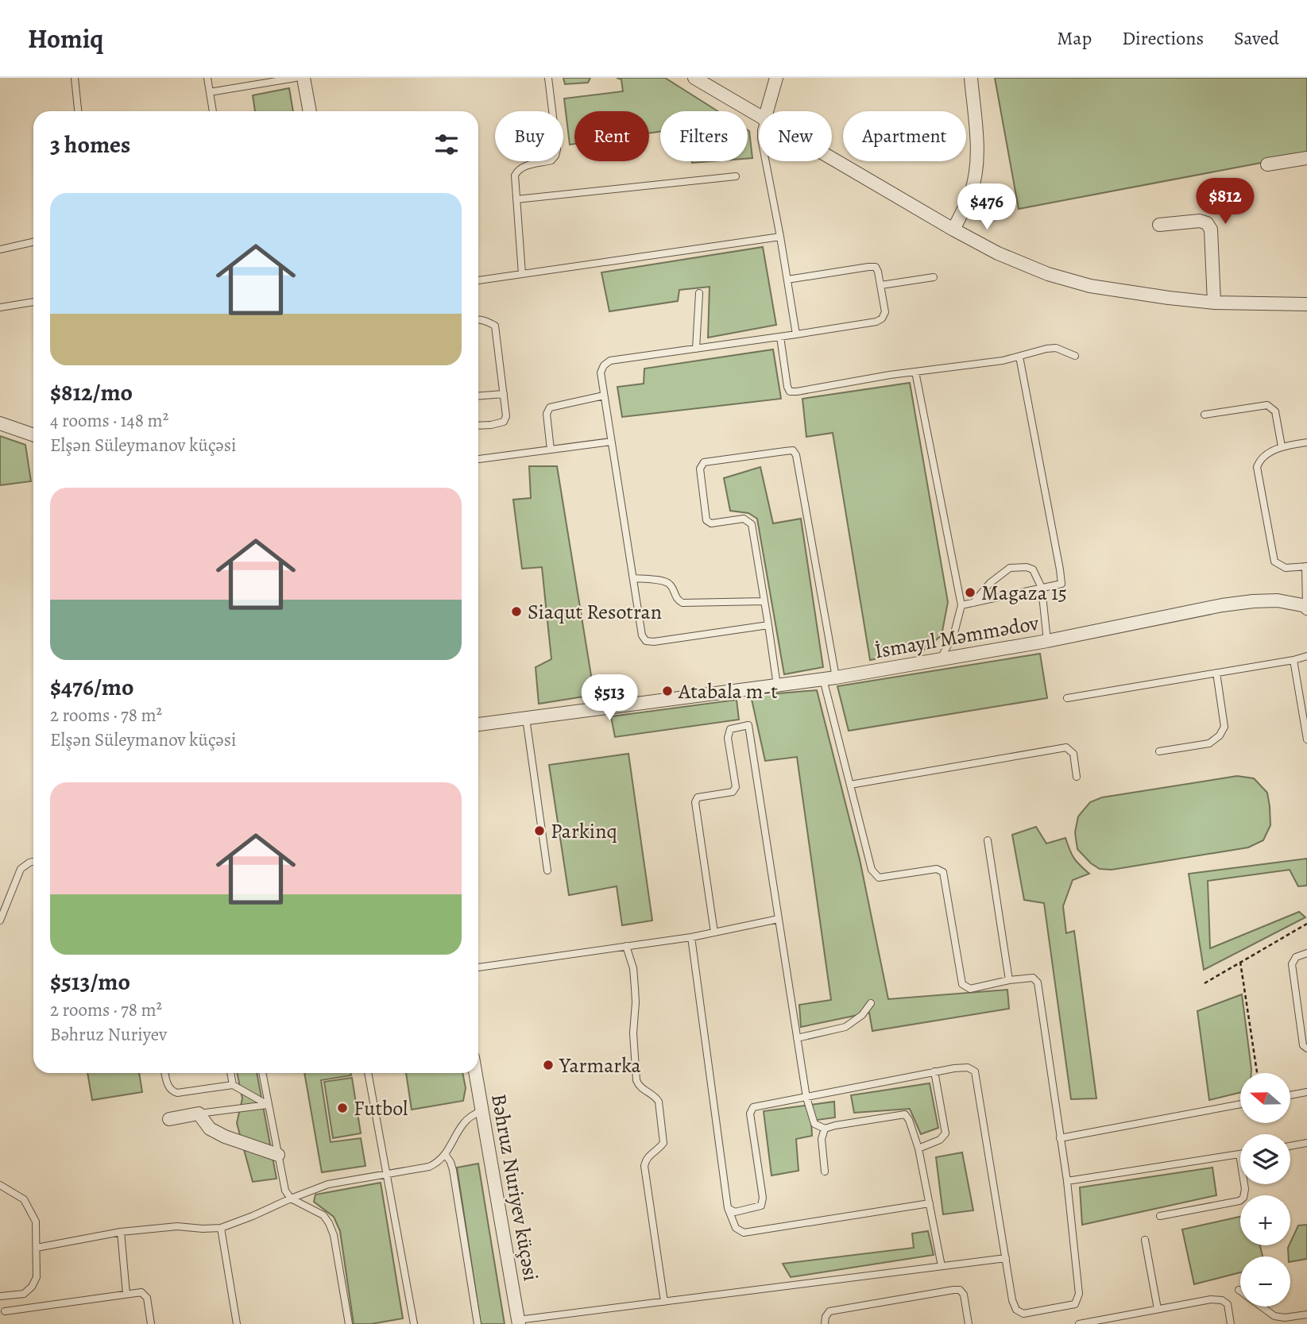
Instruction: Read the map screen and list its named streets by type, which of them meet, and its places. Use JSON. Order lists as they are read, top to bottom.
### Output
{
  "streets": {
    "street": ["İsmayıl Məmmədov", "Bəhruz Nuriyev küçəsi"]
  },
  "places": [
    "Magaza 15",
    "Siaqut Resotran",
    "Atabala m-t",
    "Parkinq",
    "Yarmarka",
    "Futbol"
  ],
  "north": "left",
  "page": {
    "header": "Homiq",
    "nav": ["Map", "Directions", "Saved"],
    "chip": [
      "Buy",
      "Rent",
      "Filters",
      "New",
      "Apartment"
    ],
    "heading": "3 homes",
    "price": ["$812", "$476", "$513"],
    "list": [
      {
        "name": "$812/mo",
        "note": "4 rooms · 148 m² · Elşən Süleymanov küçəsi"
      },
      {
        "name": "$476/mo",
        "note": "2 rooms · 78 m² · Elşən Süleymanov küçəsi"
      },
      {
        "name": "$513/mo",
        "note": "2 rooms · 78 m² · Bəhruz Nuriyev"
      }
    ],
    "map_buttons": ["+", "−"]
  }
}
